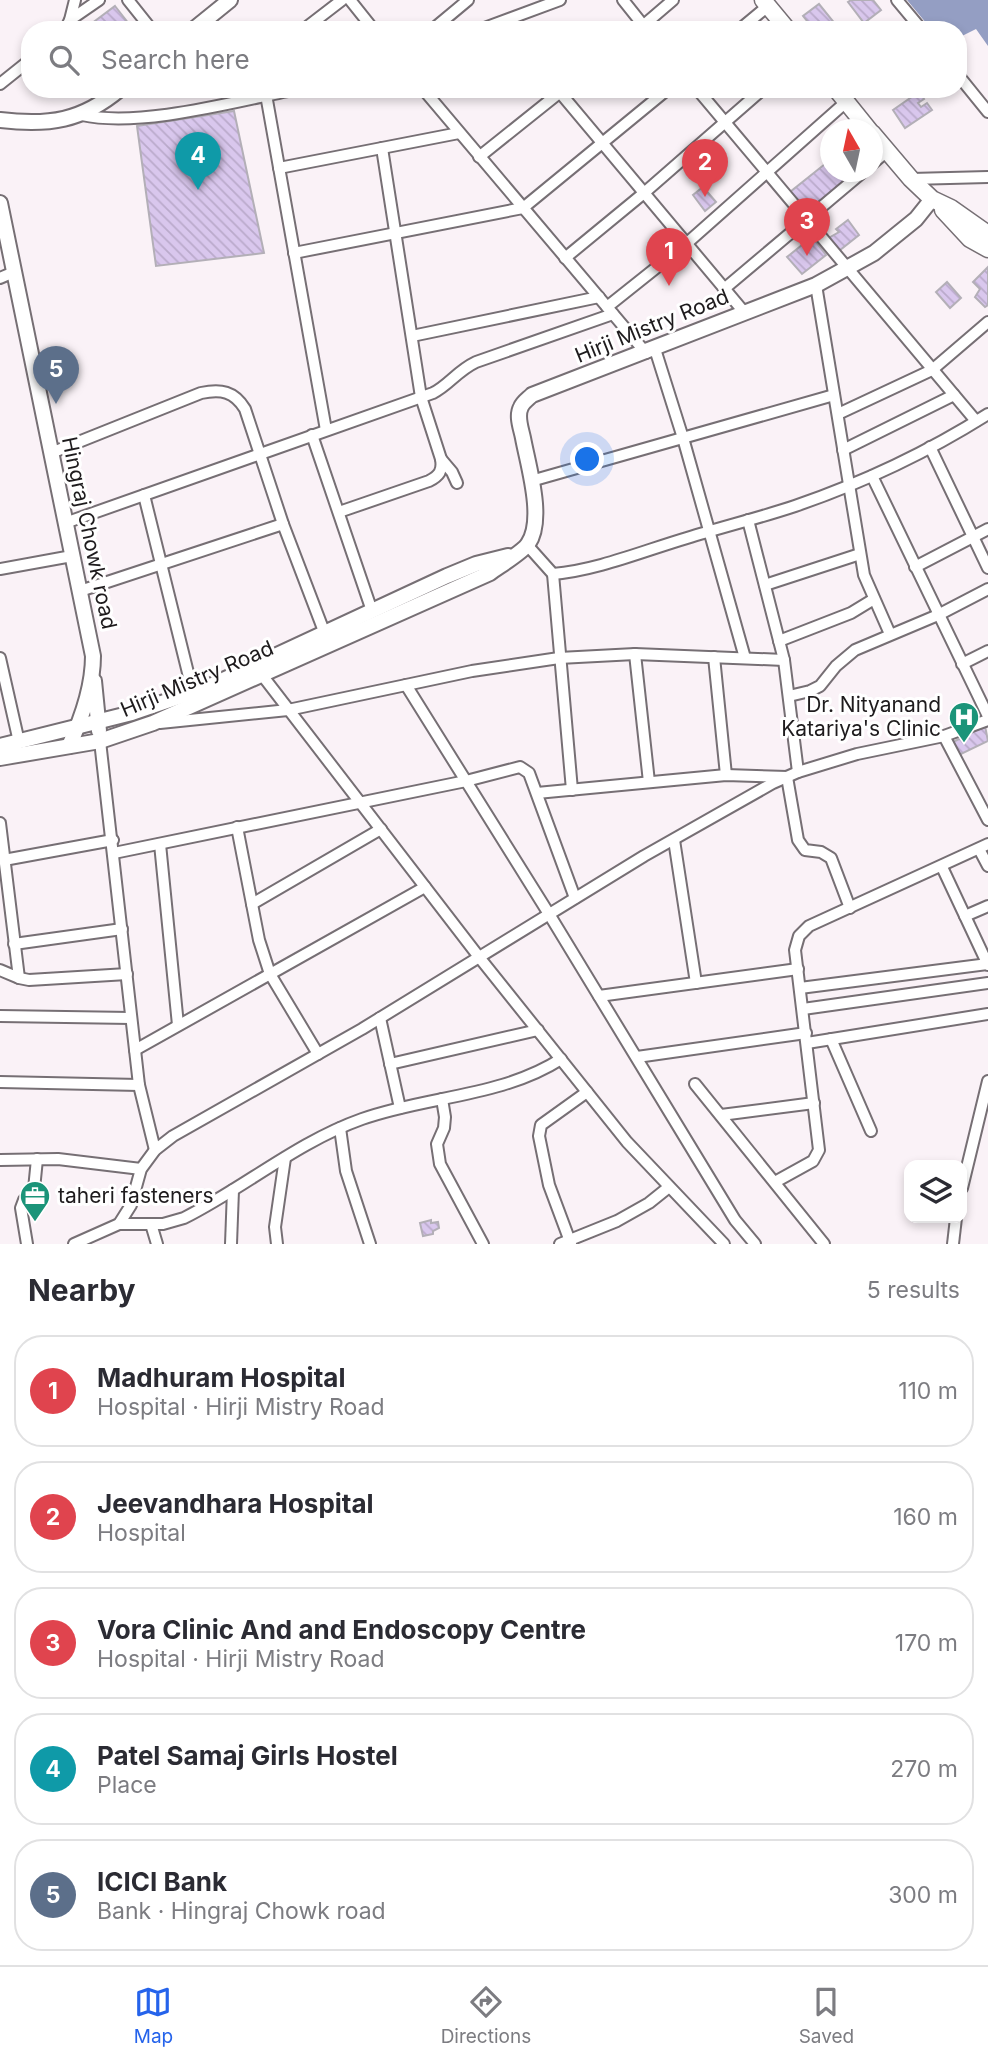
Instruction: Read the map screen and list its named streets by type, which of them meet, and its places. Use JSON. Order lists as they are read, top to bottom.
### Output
{
  "streets": {
    "main road": ["Hirji Mistry Road", "Hingraj Chowk road"]
  },
  "crossings": [
    ["Hirji Mistry Road", "Hingraj Chowk road"]
  ],
  "places": {
    "hospital": ["Dr. Nityanand Katariya's Clinic"],
    "office": ["taheri fasteners"]
  },
  "north": "top",
  "page": {
    "search": "Search here",
    "pins": [
      "4",
      "2",
      "3",
      "1",
      "5"
    ],
    "heading": ["Nearby", "5 results"],
    "list": [
      {
        "mark": "1",
        "name": "Madhuram Hospital",
        "note": "Hospital · Hirji Mistry Road",
        "value": "110 m"
      },
      {
        "mark": "2",
        "name": "Jeevandhara Hospital",
        "note": "Hospital",
        "value": "160 m"
      },
      {
        "mark": "3",
        "name": "Vora Clinic And and Endoscopy Centre",
        "note": "Hospital · Hirji Mistry Road",
        "value": "170 m"
      },
      {
        "mark": "4",
        "name": "Patel Samaj Girls Hostel",
        "note": "Place",
        "value": "270 m"
      },
      {
        "mark": "5",
        "name": "ICICI Bank",
        "note": "Bank · Hingraj Chowk road",
        "value": "300 m"
      }
    ],
    "nav": ["Map", "Directions", "Saved"]
  }
}
